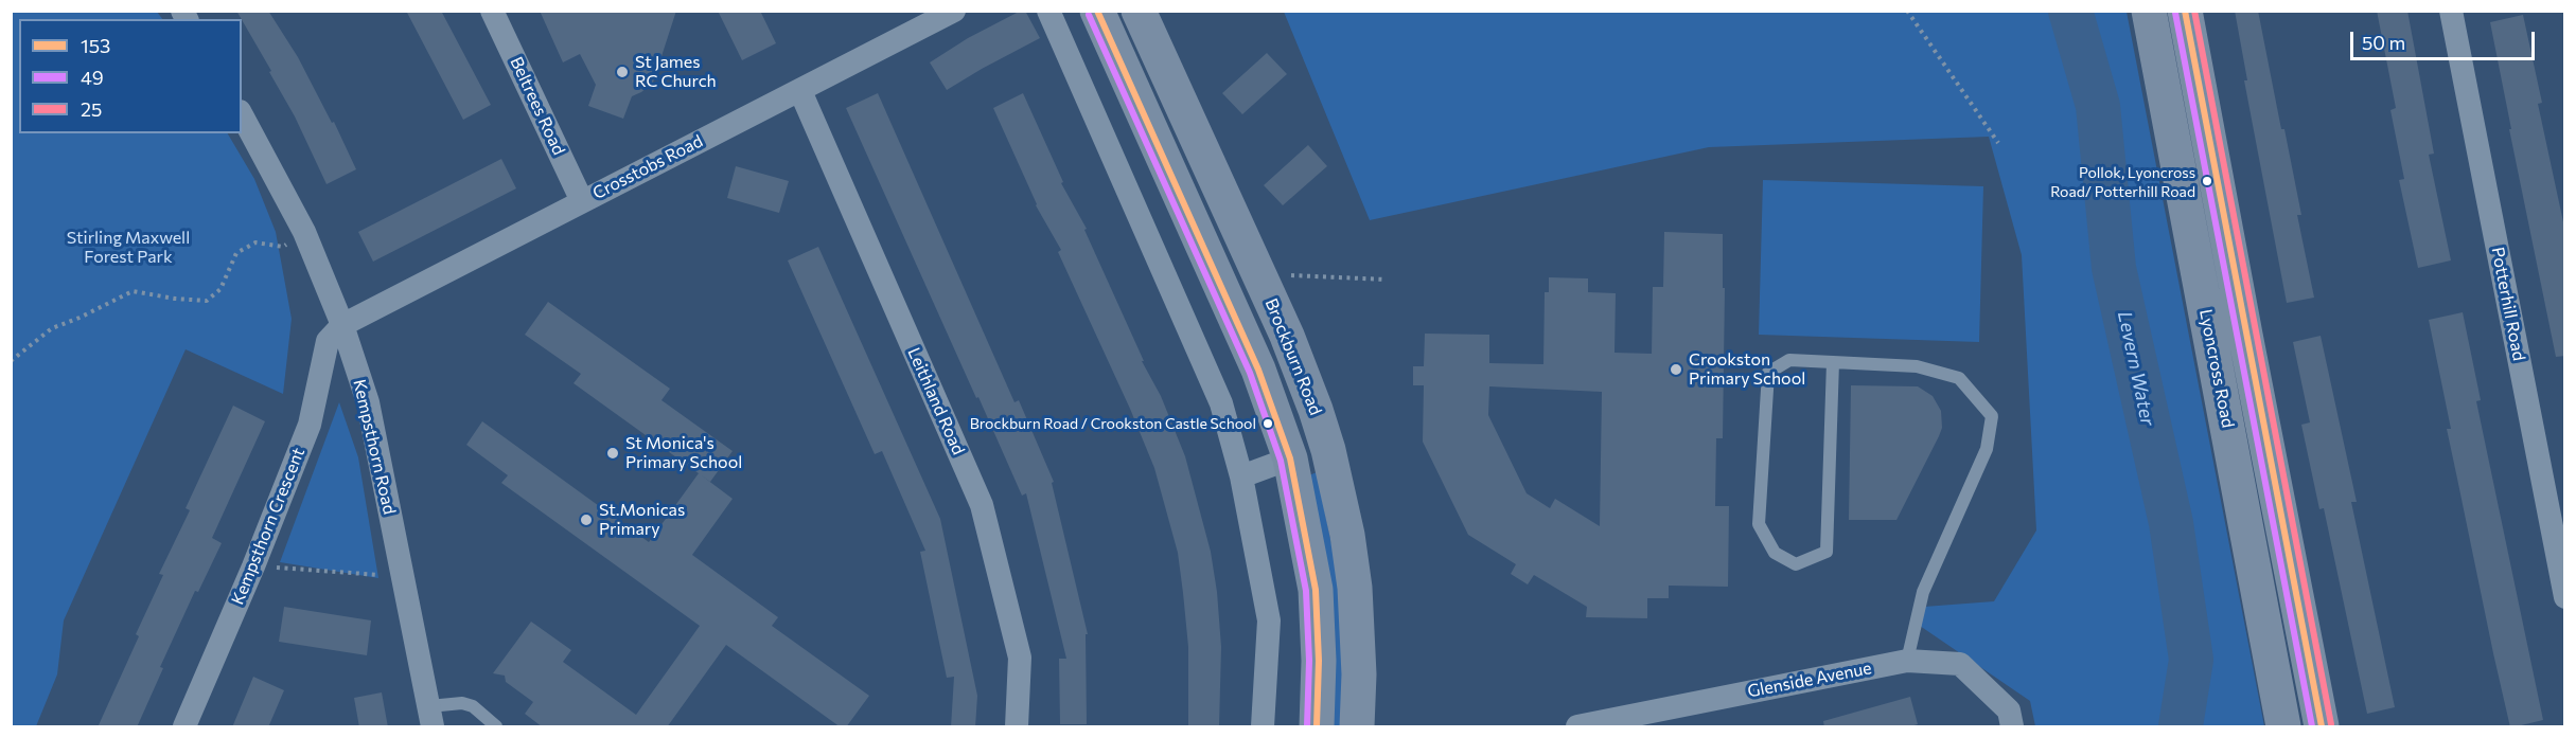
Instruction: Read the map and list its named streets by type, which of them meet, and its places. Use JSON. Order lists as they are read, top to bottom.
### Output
{
  "streets": {
    "street": [
      "Beltrees Road",
      "Crosstobs Road",
      "Potterhill Road",
      "Brockburn Road",
      "Lyoncross Road",
      "Leithland Road",
      "Kempsthorn Road",
      "Kempsthorn Crescent",
      "Glenside Avenue"
    ]
  },
  "crossings": [
    ["Beltrees Road", "Crosstobs Road"],
    ["Crosstobs Road", "Leithland Road"],
    ["Crosstobs Road", "Kempsthorn Road"],
    ["Crosstobs Road", "Kempsthorn Crescent"],
    ["Kempsthorn Road", "Kempsthorn Crescent"]
  ],
  "water": ["Levern Water"],
  "parks": ["Stirling Maxwell Forest Park"],
  "places": [
    "St James RC Church",
    "Pollok, Lyoncross Road/ Potterhill Road",
    "Crookston Primary School",
    "Brockburn Road / Crookston Castle School",
    "St Monica's Primary School",
    "St.Monicas Primary"
  ],
  "lines": ["transit line 153", "transit line 25", "transit line 49"],
  "legend": ["153", "49", "25"],
  "scale_bar": "50 m"
}
